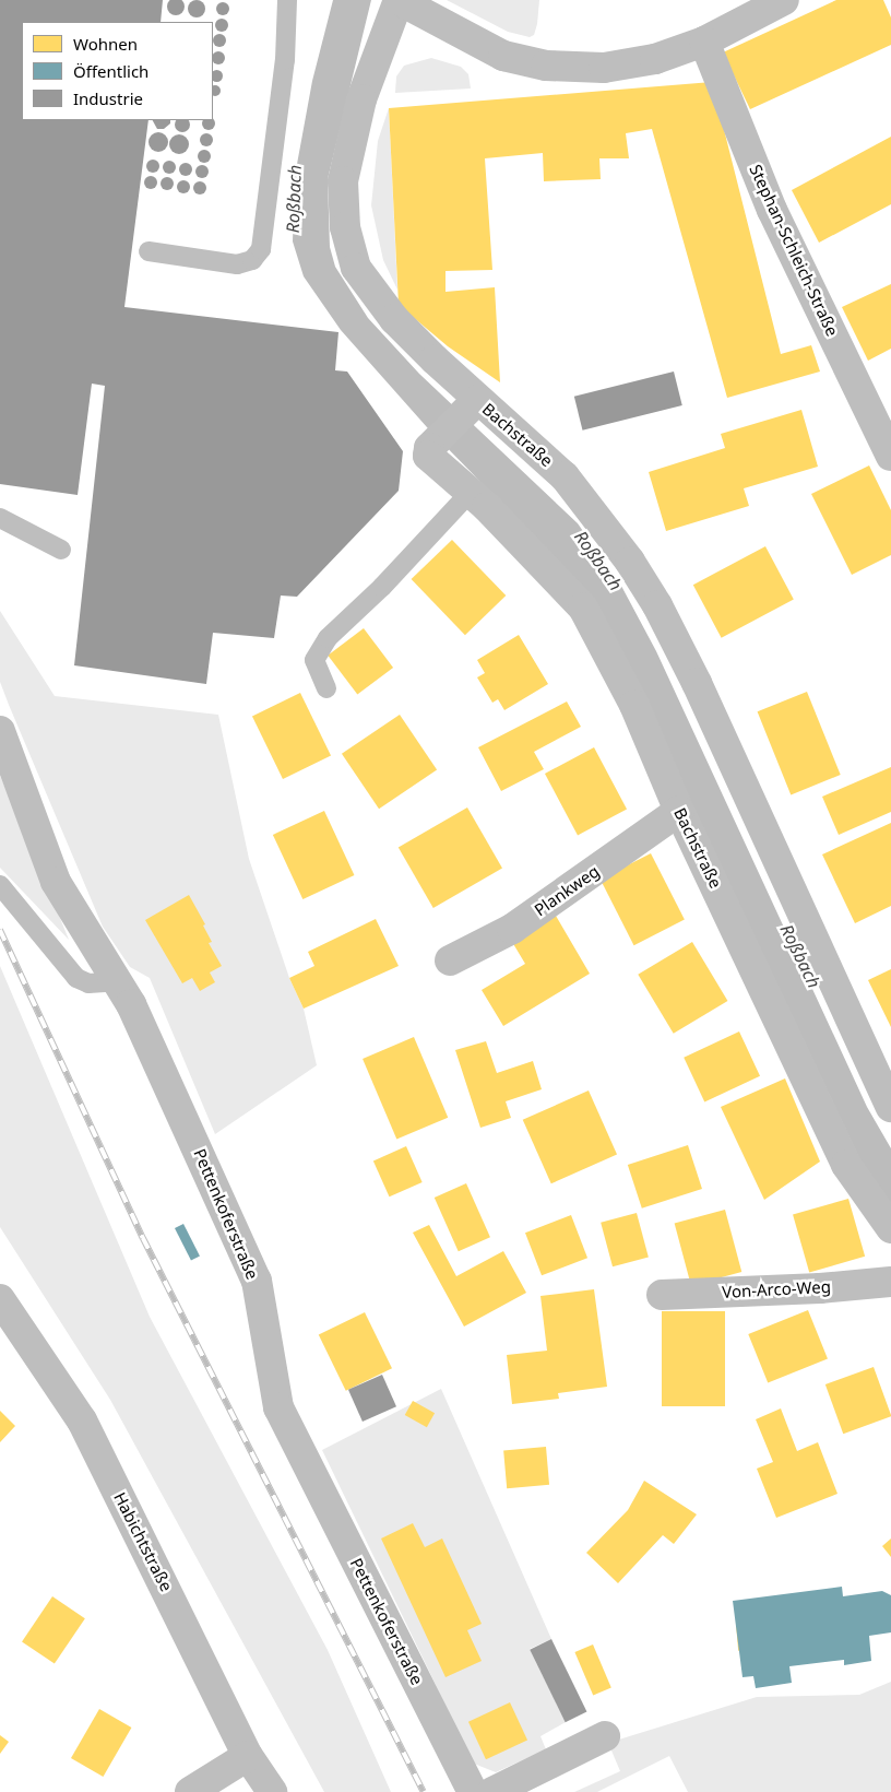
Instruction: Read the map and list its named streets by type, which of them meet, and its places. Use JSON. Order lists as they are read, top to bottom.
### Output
{
  "streets": {
    "street": [
      "Stephan-Schleich-Straße",
      "Bachstraße",
      "Plankweg",
      "Pettenkoferstraße",
      "Von-Arco-Weg",
      "Habichtstraße"
    ]
  },
  "crossings": [
    ["Bachstraße", "Plankweg"]
  ],
  "water": ["Roßbach"],
  "legend": ["Wohnen", "Öffentlich", "Industrie"]
}
